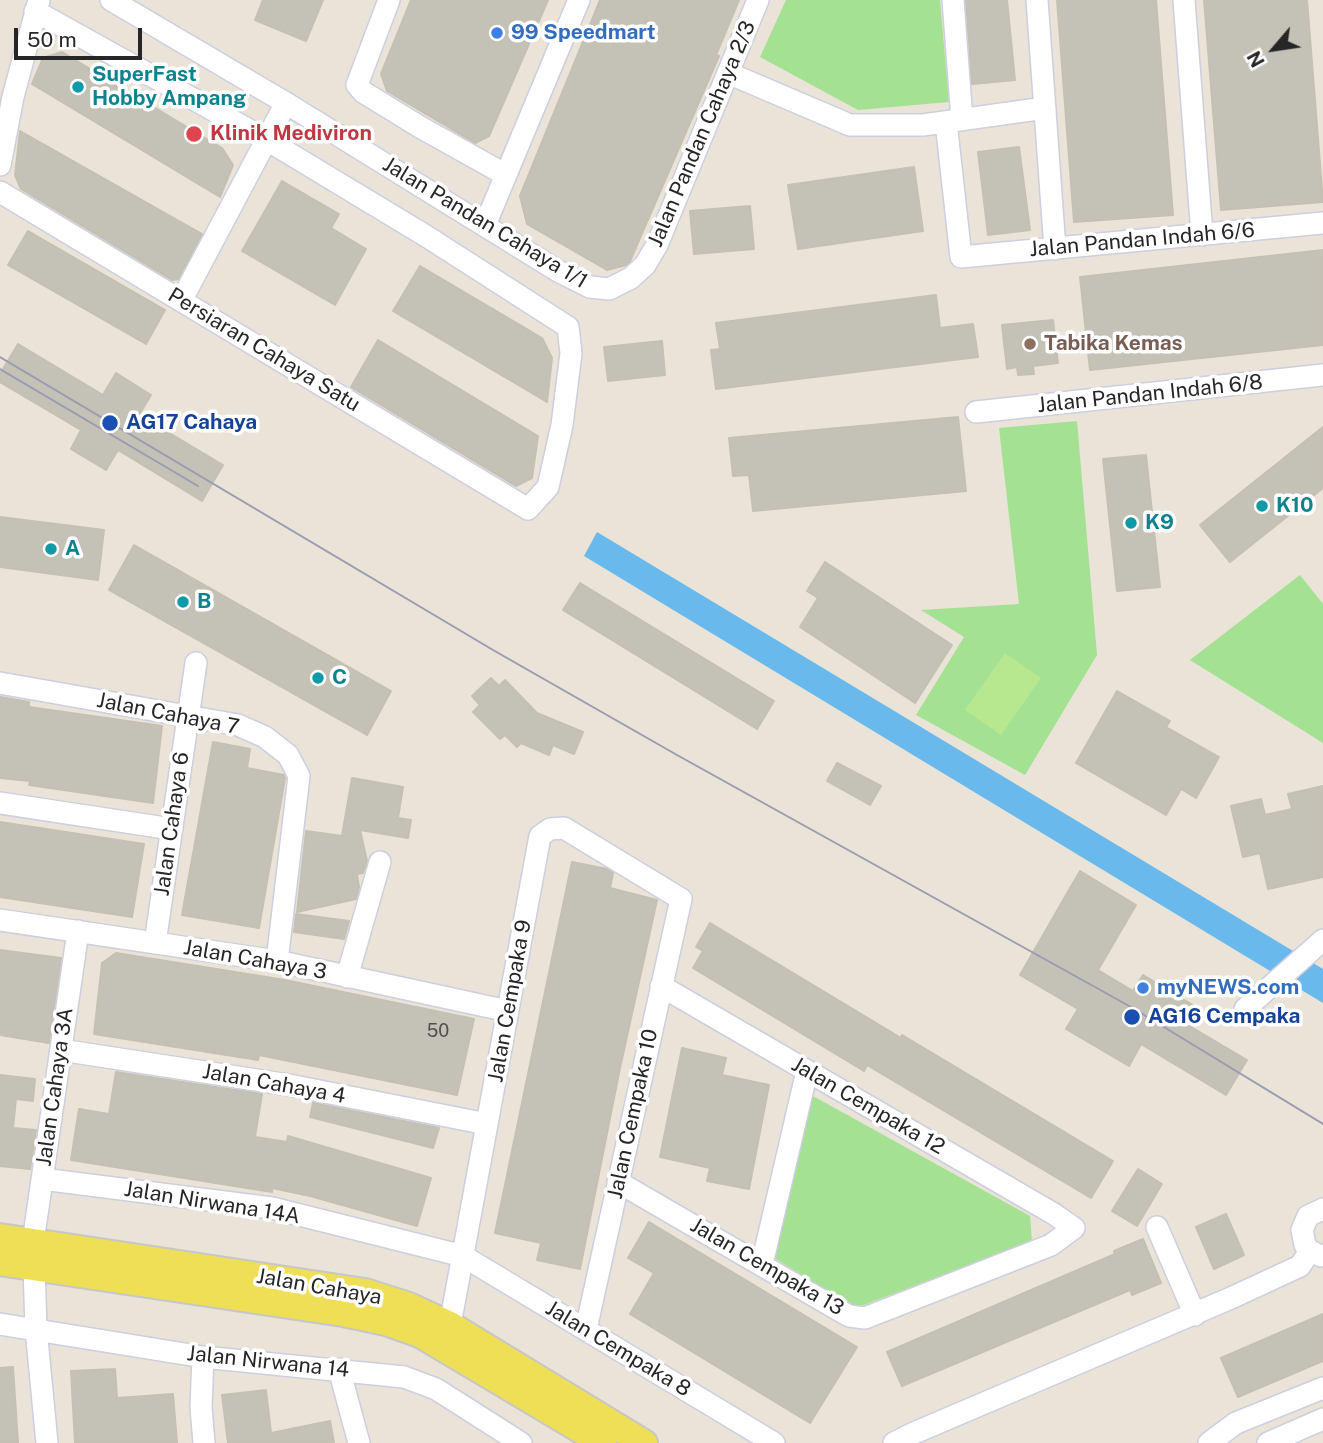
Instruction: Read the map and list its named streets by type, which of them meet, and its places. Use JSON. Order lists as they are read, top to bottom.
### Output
{
  "streets": {
    "main road": ["Jalan Cahaya"],
    "street": [
      "Jalan Pandan Cahaya 2/3",
      "Jalan Pandan Cahaya 1/1",
      "Jalan Pandan Indah 6/6",
      "Persiaran Cahaya Satu",
      "Jalan Pandan Indah 6/8",
      "Jalan Cahaya 7",
      "Jalan Cahaya 6",
      "Jalan Cahaya 3",
      "Jalan Cempaka 9",
      "Jalan Cahaya 4",
      "Jalan Cahaya 3A",
      "Jalan Cempaka 12",
      "Jalan Cempaka 10",
      "Jalan Nirwana 14A",
      "Jalan Cempaka 13",
      "Jalan Cempaka 8",
      "Jalan Nirwana 14"
    ]
  },
  "crossings": [
    ["Jalan Pandan Cahaya 2/3", "Jalan Pandan Cahaya 1/1"],
    ["Jalan Cahaya 7", "Jalan Cahaya 6"],
    ["Jalan Cahaya 7", "Jalan Cahaya 3"],
    ["Jalan Cahaya 6", "Jalan Cahaya 3"],
    ["Jalan Cahaya 3", "Jalan Cempaka 9"],
    ["Jalan Cahaya 3", "Jalan Cahaya 3A"],
    ["Jalan Cempaka 9", "Jalan Cahaya 4"],
    ["Jalan Cempaka 9", "Jalan Cempaka 10"],
    ["Jalan Cempaka 9", "Jalan Nirwana 14A"],
    ["Jalan Cempaka 9", "Jalan Cahaya"],
    ["Jalan Cempaka 9", "Jalan Cempaka 8"],
    ["Jalan Cahaya 4", "Jalan Cahaya 3A"],
    ["Jalan Cahaya 3A", "Jalan Nirwana 14A"],
    ["Jalan Cahaya 3A", "Jalan Cahaya"],
    ["Jalan Cahaya 3A", "Jalan Nirwana 14"],
    ["Jalan Cempaka 12", "Jalan Cempaka 10"],
    ["Jalan Cempaka 12", "Jalan Cempaka 13"],
    ["Jalan Cempaka 10", "Jalan Cempaka 13"],
    ["Jalan Cempaka 10", "Jalan Cempaka 8"],
    ["Jalan Nirwana 14A", "Jalan Cempaka 8"]
  ],
  "places": [
    "99 Speedmart",
    "SuperFast Hobby Ampang",
    "Klinik Mediviron",
    "Tabika Kemas",
    "AG17 Cahaya",
    "K10",
    "K9",
    "A",
    "B",
    "C",
    "myNEWS.com",
    "AG16 Cempaka"
  ],
  "house_numbers": ["50"],
  "scale_bar": "50 m",
  "north": "bottom left"
}
